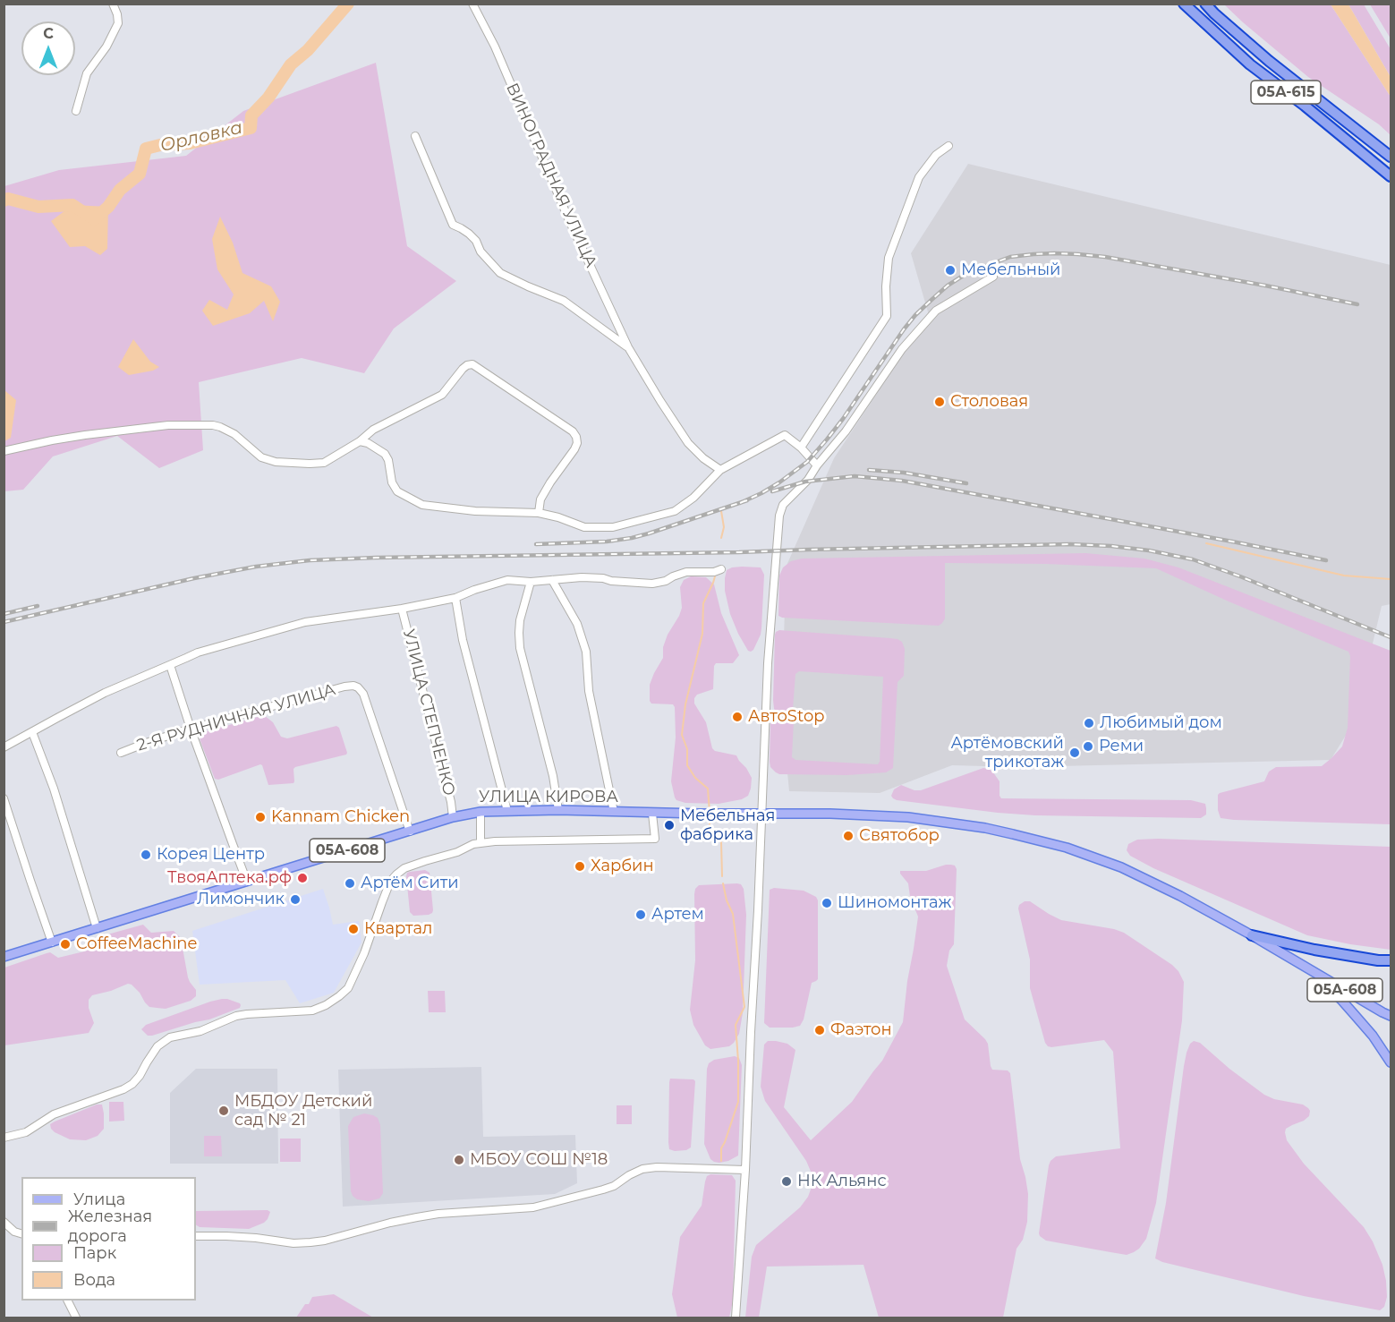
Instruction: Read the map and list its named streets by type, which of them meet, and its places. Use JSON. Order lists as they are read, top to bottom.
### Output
{
  "streets": {
    "highway": ["05А-615"],
    "main road": ["УЛИЦА КИРОВА", "05А-608"],
    "street": ["ВИНОГРАДНАЯ УЛИЦА", "УЛИЦА СТЕПЧЕНКО", "2-Я РУДНИЧНАЯ УЛИЦА"]
  },
  "crossings": [
    ["УЛИЦА СТЕПЧЕНКО", "УЛИЦА КИРОВА"],
    ["2-Я РУДНИЧНАЯ УЛИЦА", "УЛИЦА КИРОВА"],
    ["УЛИЦА КИРОВА", "05А-608"]
  ],
  "water": ["Орловка"],
  "places": [
    "Мебельный",
    "Столовая",
    "АвтоStop",
    "Любимый дом",
    "Реми",
    "Артёмовский трикотаж",
    "Kannam Chicken",
    "Мебельная фабрика",
    "Святобор",
    "Корея Центр",
    "Харбин",
    "ТвояАптека.рф",
    "Артём Сити",
    "Лимончик",
    "Шиномонтаж",
    "Артем",
    "Квартал",
    "CoffeeMachine",
    "Фаэтон",
    "МБДОУ Детский сад № 21",
    "МБОУ СОШ №18",
    "НК Альянс"
  ],
  "legend": [
    "Улица",
    "Железная дорога",
    "Парк",
    "Вода"
  ],
  "north": "top"
}
